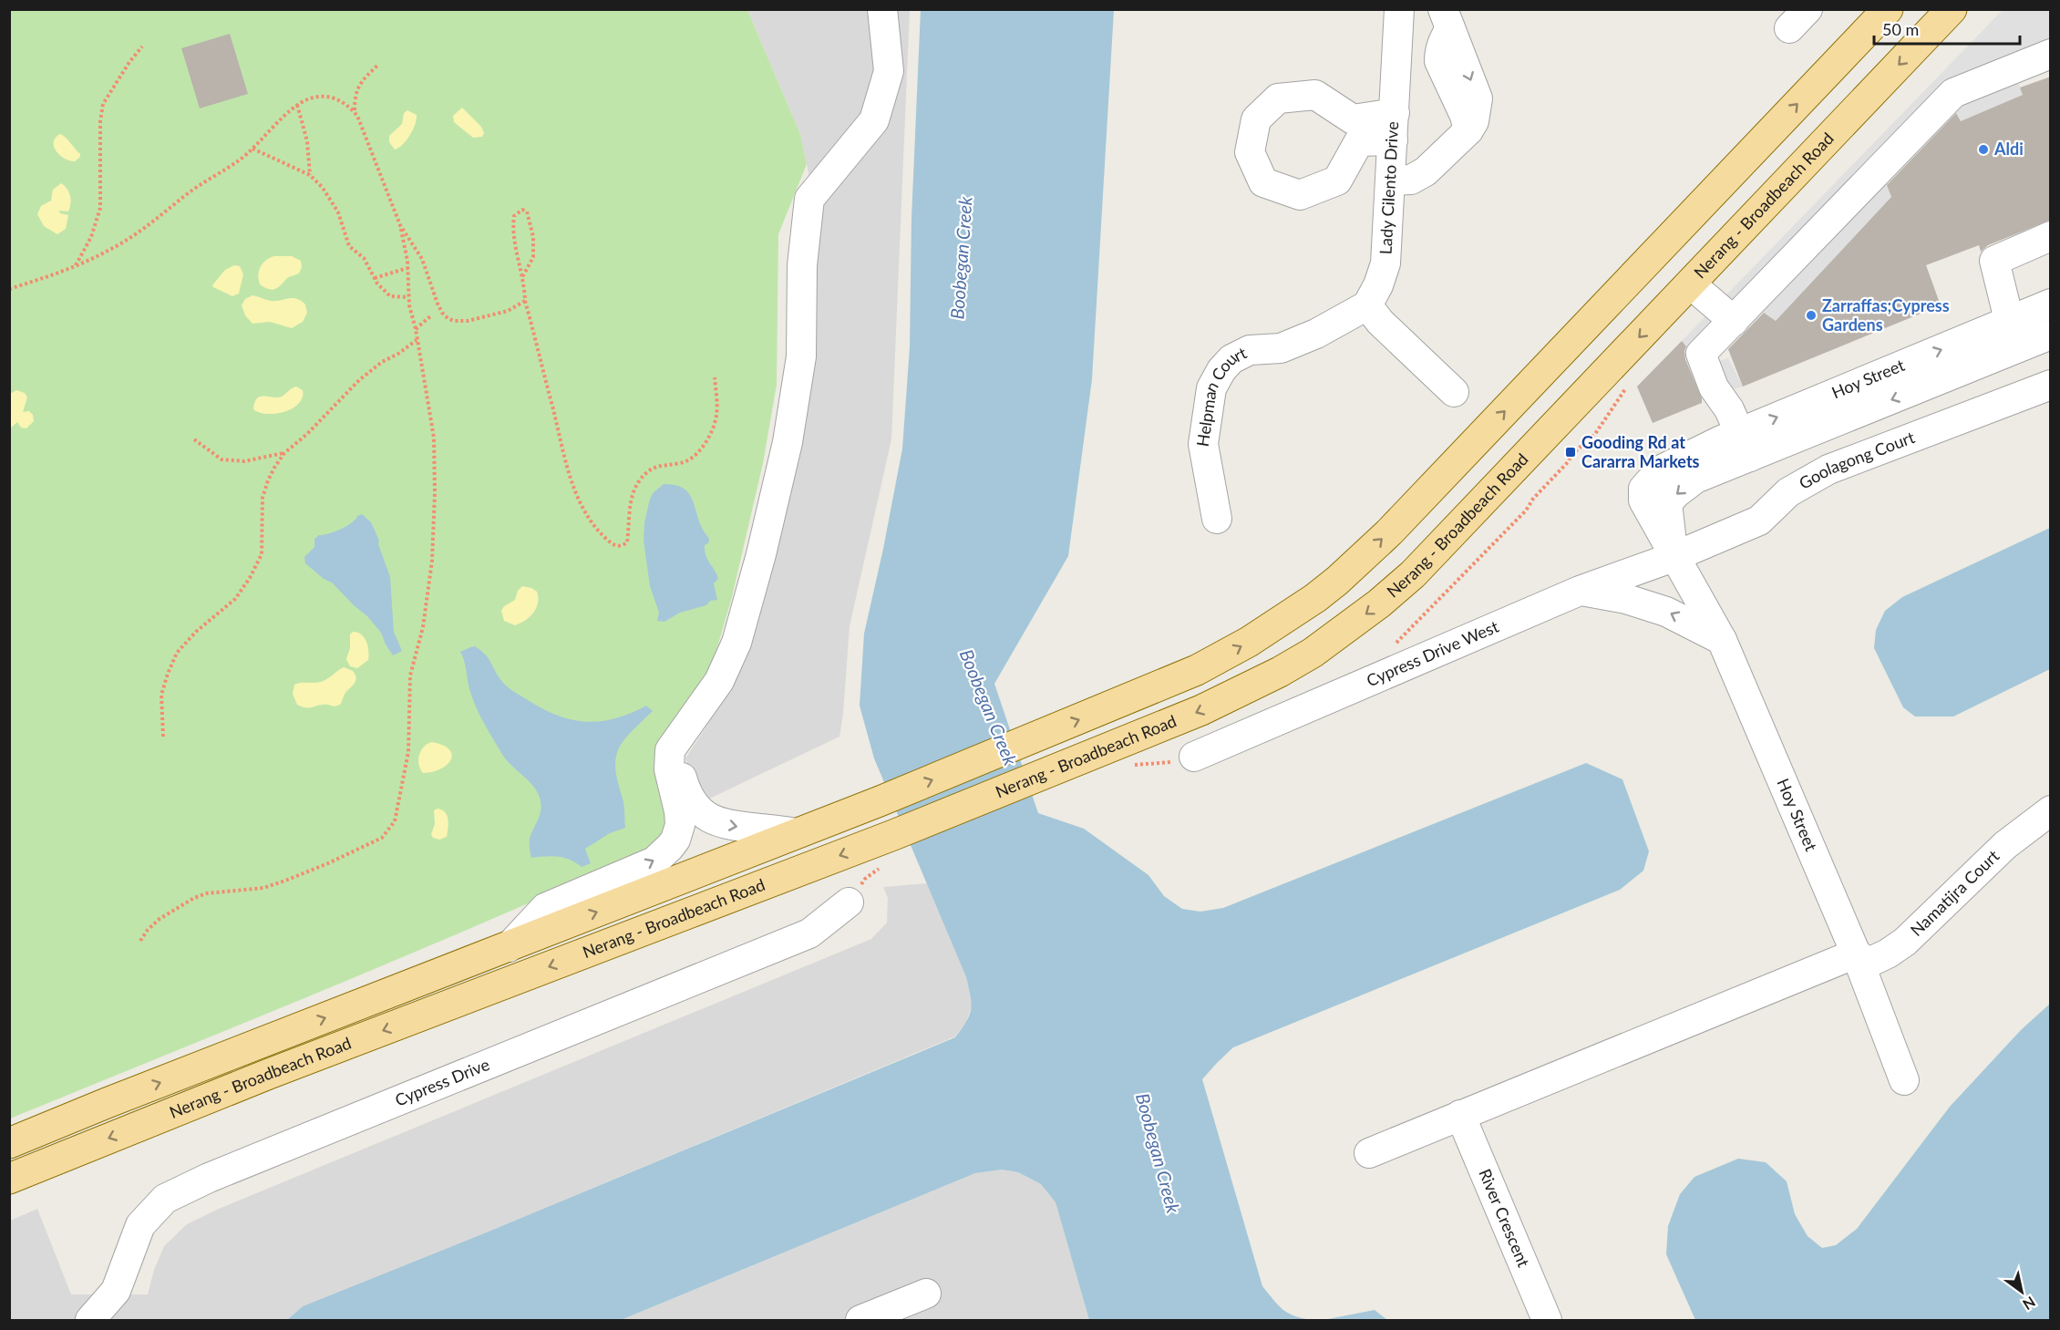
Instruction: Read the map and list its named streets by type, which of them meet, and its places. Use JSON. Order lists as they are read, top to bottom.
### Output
{
  "streets": {
    "main road": ["Nerang - Broadbeach Road"],
    "street": [
      "Lady Cilento Drive",
      "Hoy Street",
      "Helpman Court",
      "Goolagong Court",
      "Cypress Drive West",
      "Namatijra Court",
      "Cypress Drive",
      "River Crescent"
    ]
  },
  "crossings": [
    ["Lady Cilento Drive", "Helpman Court"],
    ["Hoy Street", "Goolagong Court"],
    ["Hoy Street", "Cypress Drive West"],
    ["Hoy Street", "Namatijra Court"],
    ["Goolagong Court", "Cypress Drive West"]
  ],
  "water": ["Boobegan Creek"],
  "places": {
    "other": ["Aldi", "Zarraffas;Cypress Gardens"],
    "transit": ["Gooding Rd at Cararra Markets"]
  },
  "scale_bar": "50 m",
  "north": "bottom right"
}
